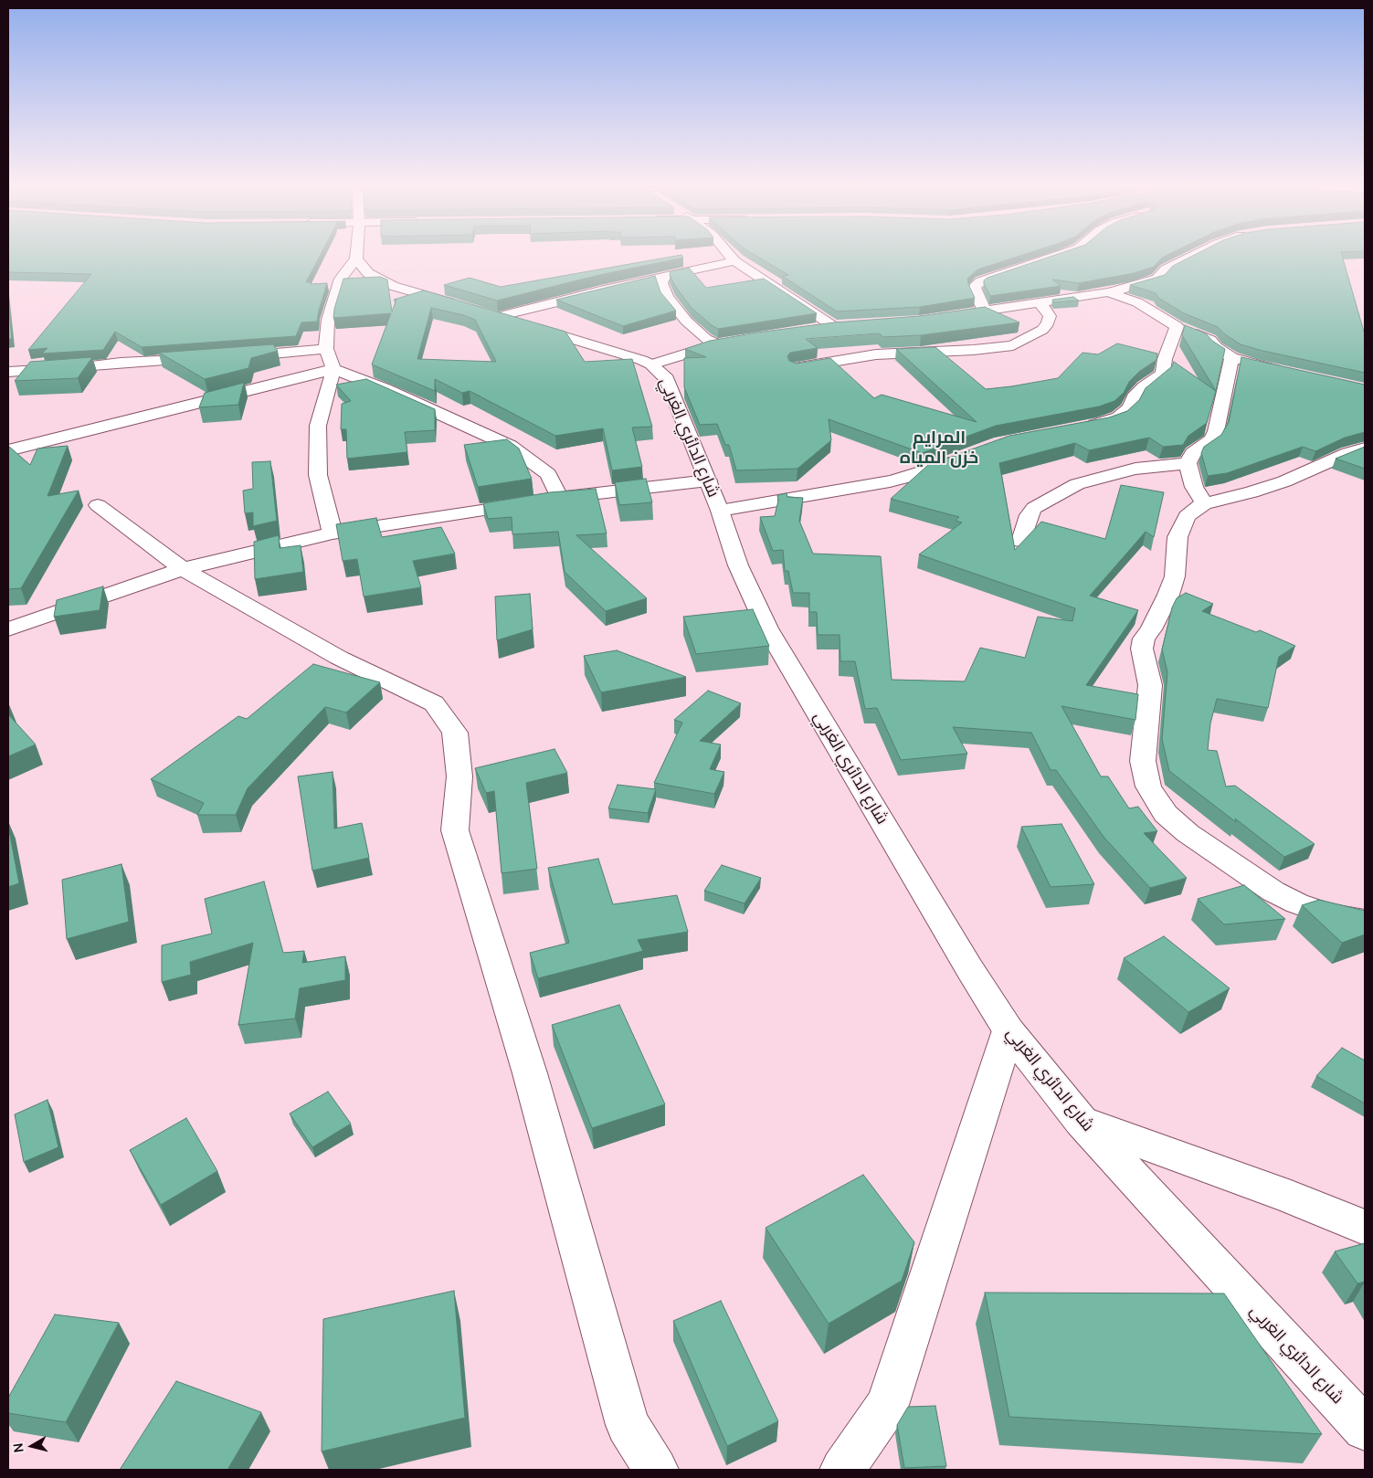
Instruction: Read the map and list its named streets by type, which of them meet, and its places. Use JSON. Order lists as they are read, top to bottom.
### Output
{
  "streets": {
    "street": ["شارع الدائري الغربي"]
  },
  "districts": ["المرايم خزن المياه"],
  "north": "left"
}
